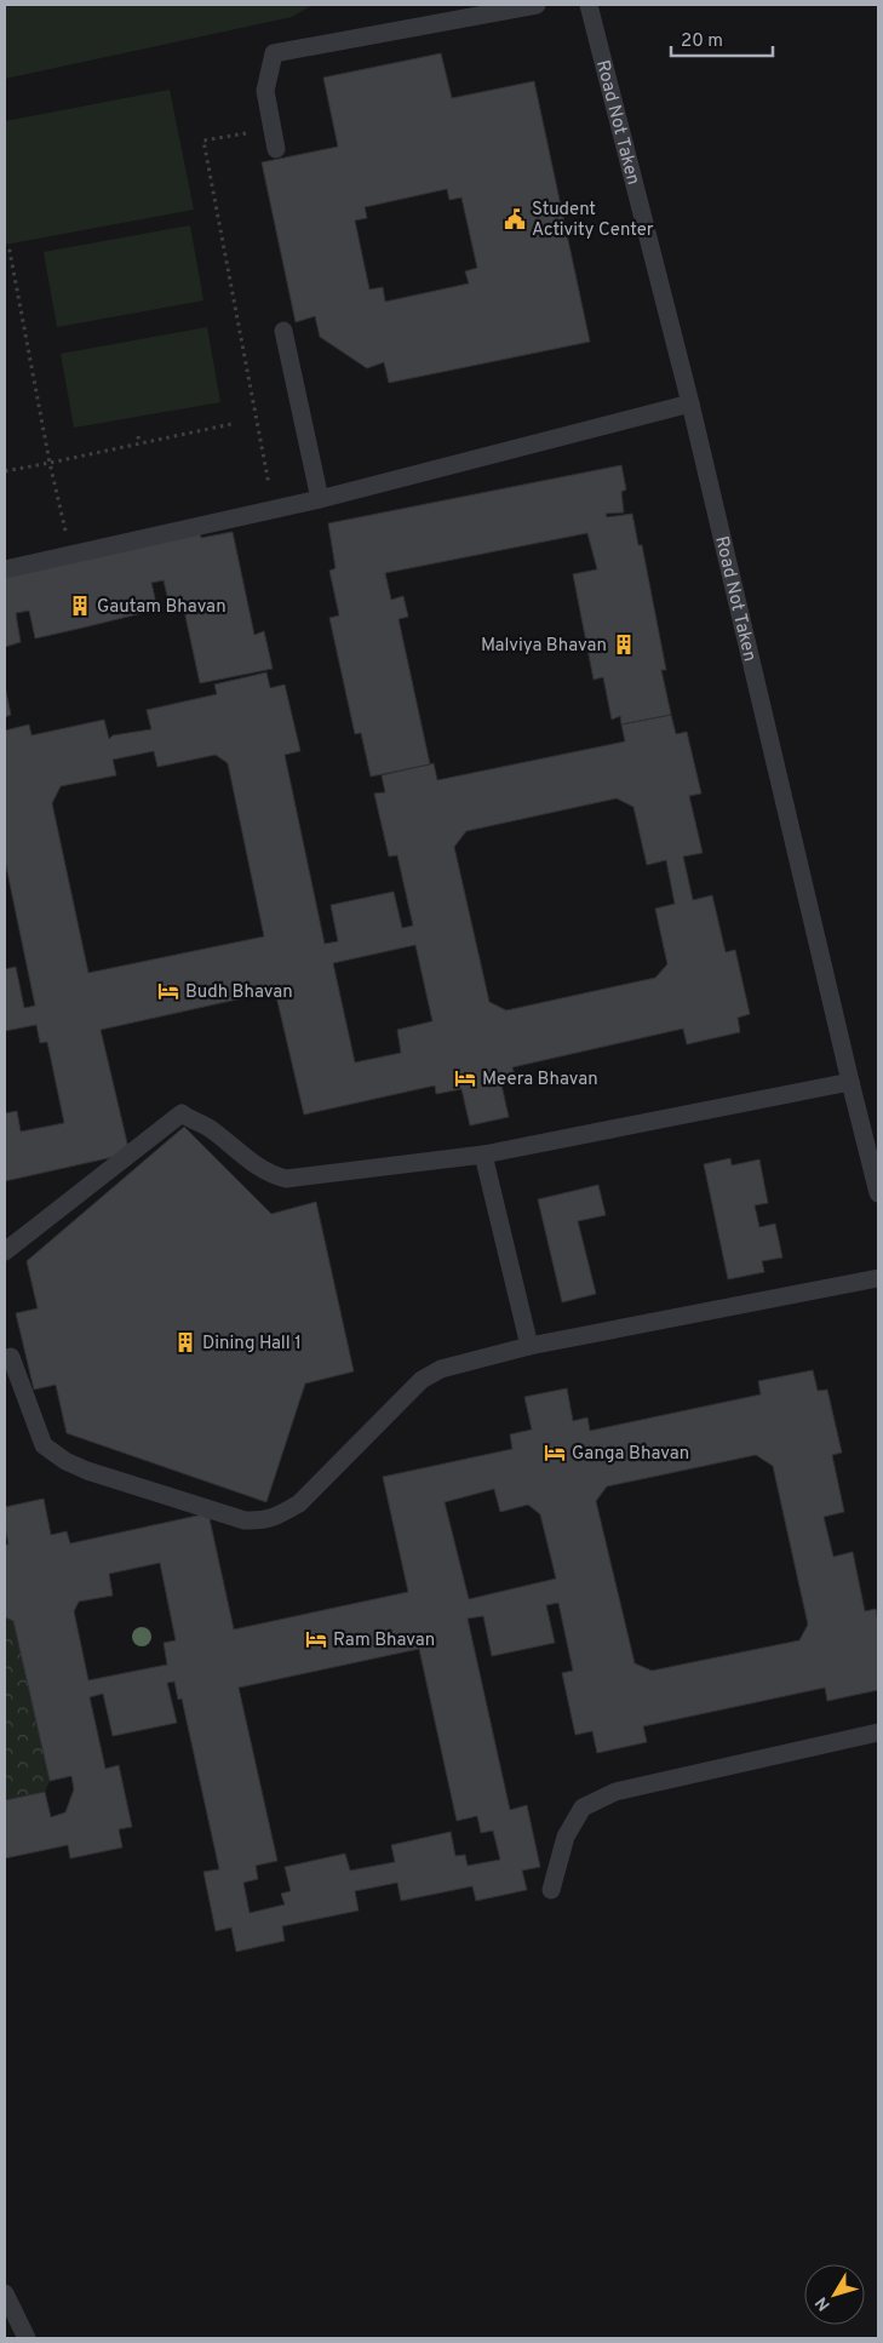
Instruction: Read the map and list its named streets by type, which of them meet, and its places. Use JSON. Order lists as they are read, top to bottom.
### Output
{
  "streets": {
    "lane": ["Road Not Taken"]
  },
  "places": {
    "public building": ["Student Activity Center"],
    "building": ["Gautam Bhavan", "Malviya Bhavan", "Dining Hall 1"],
    "hotel": [
      "Budh Bhavan",
      "Meera Bhavan",
      "Ganga Bhavan",
      "Ram Bhavan"
    ]
  },
  "scale_bar": "20 m",
  "north": "bottom left"
}
